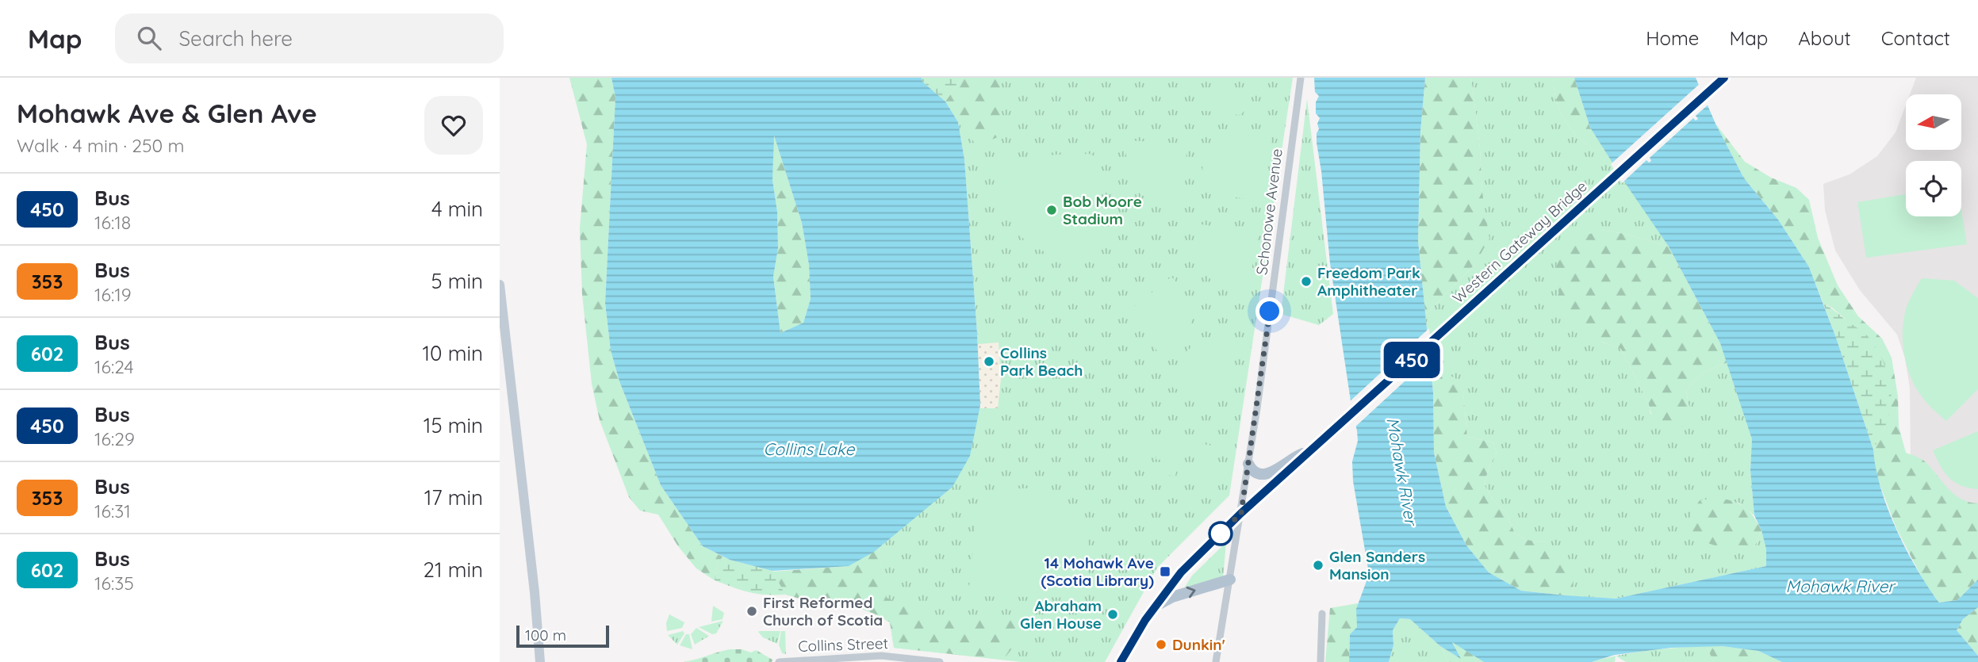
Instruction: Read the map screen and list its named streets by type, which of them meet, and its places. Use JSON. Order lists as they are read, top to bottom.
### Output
{
  "streets": {
    "main road": ["Western Gateway Bridge"],
    "street": ["Schonowe Avenue", "Collins Street"]
  },
  "crossings": [
    ["Schonowe Avenue", "Western Gateway Bridge"]
  ],
  "water": ["Collins Lake", "Mohawk River"],
  "places": {
    "other": [
      "Bob Moore Stadium",
      "Freedom Park Amphitheater",
      "Collins Park Beach",
      "Glen Sanders Mansion",
      "First Reformed Church of Scotia",
      "Abraham Glen House",
      "Dunkin'"
    ],
    "transit": ["14 Mohawk Ave (Scotia Library)"]
  },
  "lines": ["bus line 450"],
  "scale_bar": "100 m",
  "north": "left",
  "page": {
    "header": "Map",
    "search": "Search here",
    "nav": [
      "Home",
      "Map",
      "About",
      "Contact"
    ],
    "heading": ["Mohawk Ave & Glen Ave", "Walk · 4 min · 250 m"],
    "on_map": "450",
    "list": [
      {
        "mark": "450",
        "name": "Bus",
        "note": "16:18",
        "value": "4 min"
      },
      {
        "mark": "353",
        "name": "Bus",
        "note": "16:19",
        "value": "5 min"
      },
      {
        "mark": "602",
        "name": "Bus",
        "note": "16:24",
        "value": "10 min"
      },
      {
        "mark": "450",
        "name": "Bus",
        "note": "16:29",
        "value": "15 min"
      },
      {
        "mark": "353",
        "name": "Bus",
        "note": "16:31",
        "value": "17 min"
      },
      {
        "mark": "602",
        "name": "Bus",
        "note": "16:35",
        "value": "21 min"
      }
    ],
    "scale": "100 m"
  }
}
